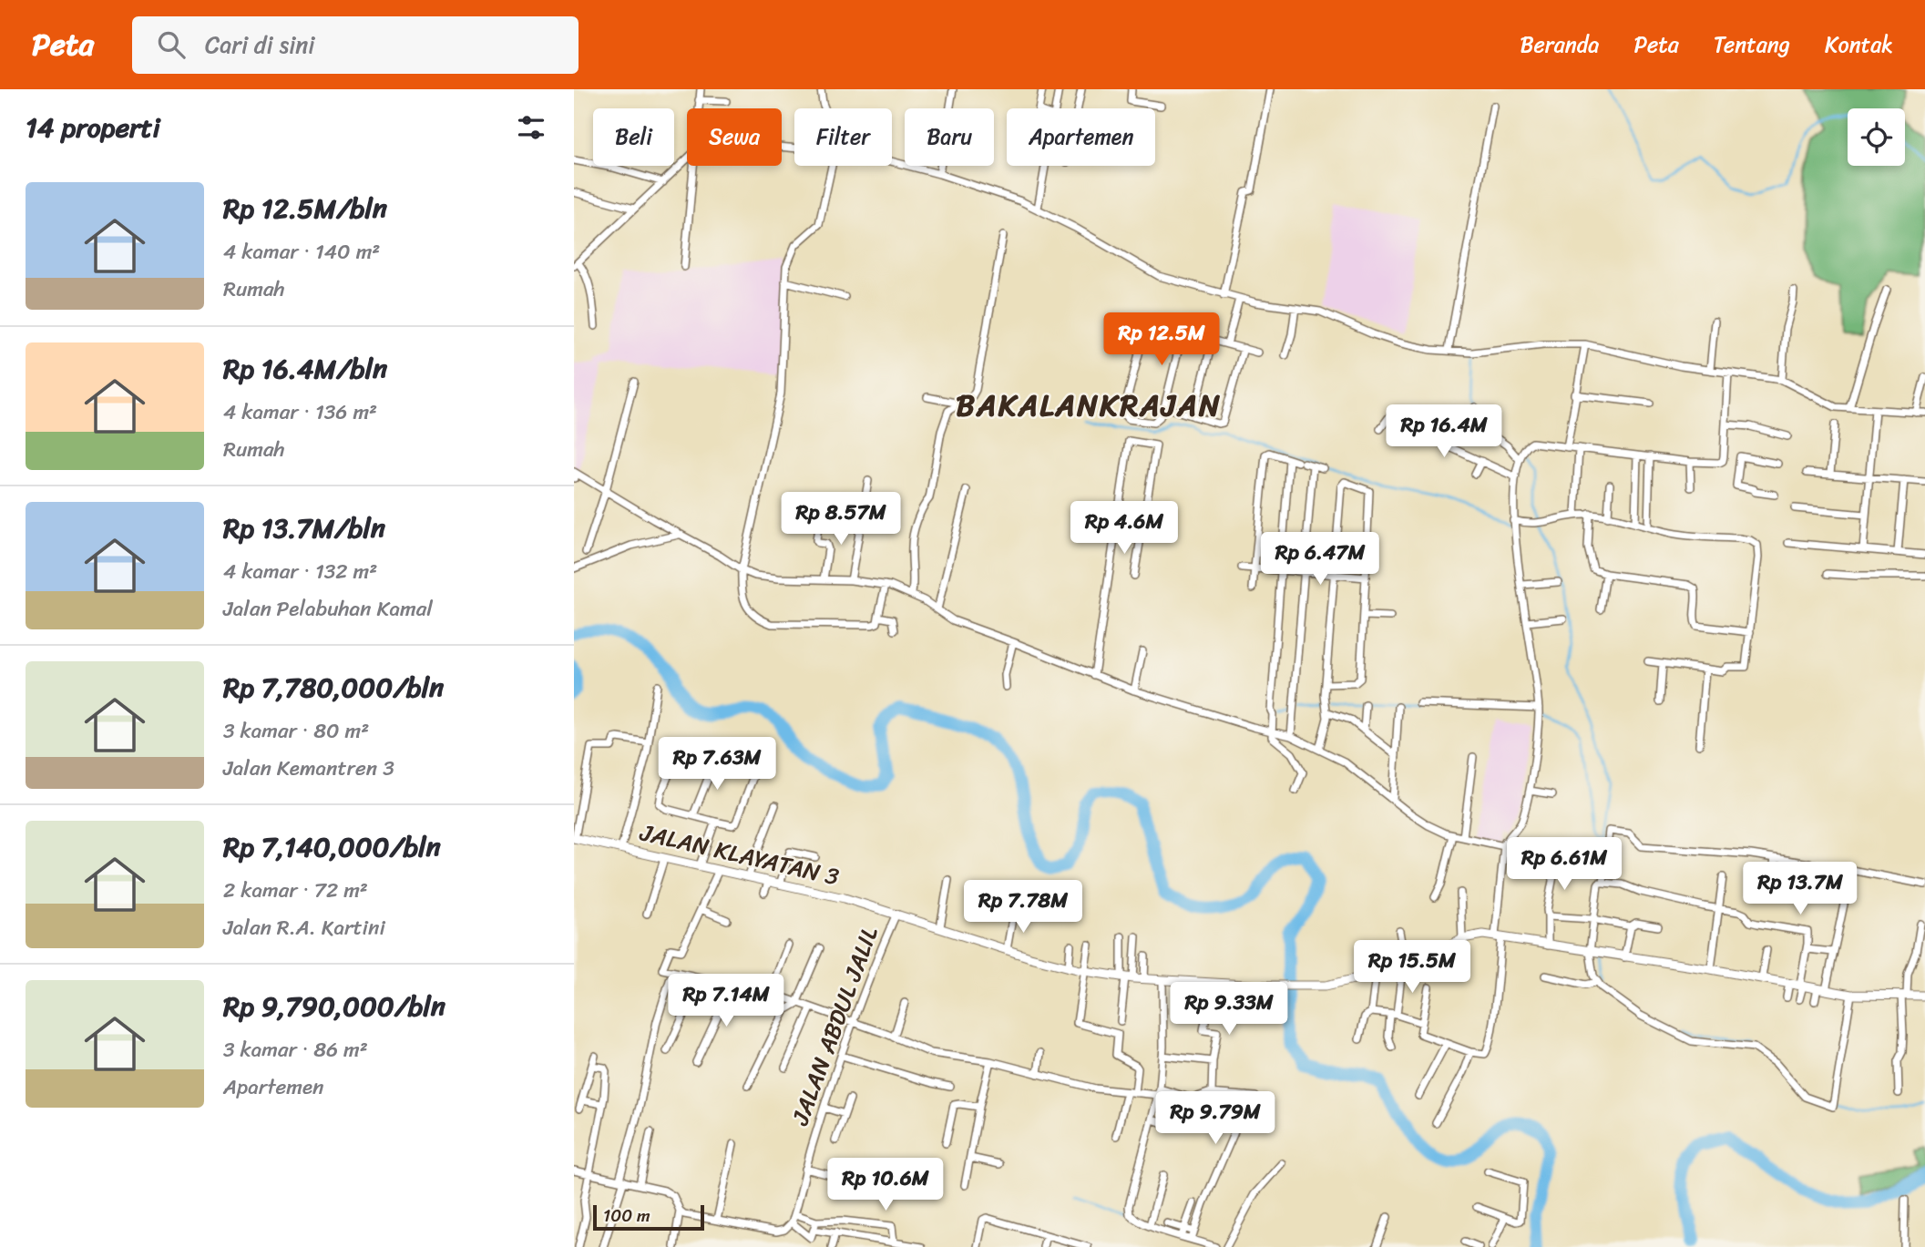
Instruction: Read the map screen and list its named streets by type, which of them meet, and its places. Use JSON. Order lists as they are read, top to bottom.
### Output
{
  "streets": {
    "street": ["JALAN KLAYATAN 3", "JALAN ABDUL JALIL"]
  },
  "crossings": [
    ["JALAN KLAYATAN 3", "JALAN ABDUL JALIL"]
  ],
  "districts": ["BAKALANKRAJAN"],
  "scale_bar": "100 m",
  "page": {
    "header": "Peta",
    "search": "Cari di sini",
    "nav": [
      "Beranda",
      "Peta",
      "Tentang",
      "Kontak"
    ],
    "heading": "14 properti",
    "chip": [
      "Beli",
      "Sewa",
      "Filter",
      "Baru",
      "Apartemen"
    ],
    "list": [
      {
        "name": "Rp 12.5M/bln",
        "note": "4 kamar · 140 m² · Rumah"
      },
      {
        "name": "Rp 16.4M/bln",
        "note": "4 kamar · 136 m² · Rumah"
      },
      {
        "name": "Rp 13.7M/bln",
        "note": "4 kamar · 132 m² · Jalan Pelabuhan Kamal"
      },
      {
        "name": "Rp 7,780,000/bln",
        "note": "3 kamar · 80 m² · Jalan Kemantren 3"
      },
      {
        "name": "Rp 7,140,000/bln",
        "note": "2 kamar · 72 m² · Jalan R.A. Kartini"
      },
      {
        "name": "Rp 9,790,000/bln",
        "note": "3 kamar · 86 m² · Apartemen"
      }
    ],
    "price": [
      "Rp 12.5M",
      "Rp 16.4M",
      "Rp 8.57M",
      "Rp 4.6M",
      "Rp 6.47M",
      "Rp 7.63M",
      "Rp 6.61M",
      "Rp 13.7M",
      "Rp 7.78M",
      "Rp 15.5M",
      "Rp 7.14M",
      "Rp 9.33M",
      "Rp 9.79M",
      "Rp 10.6M"
    ],
    "scale": "100 m"
  }
}
